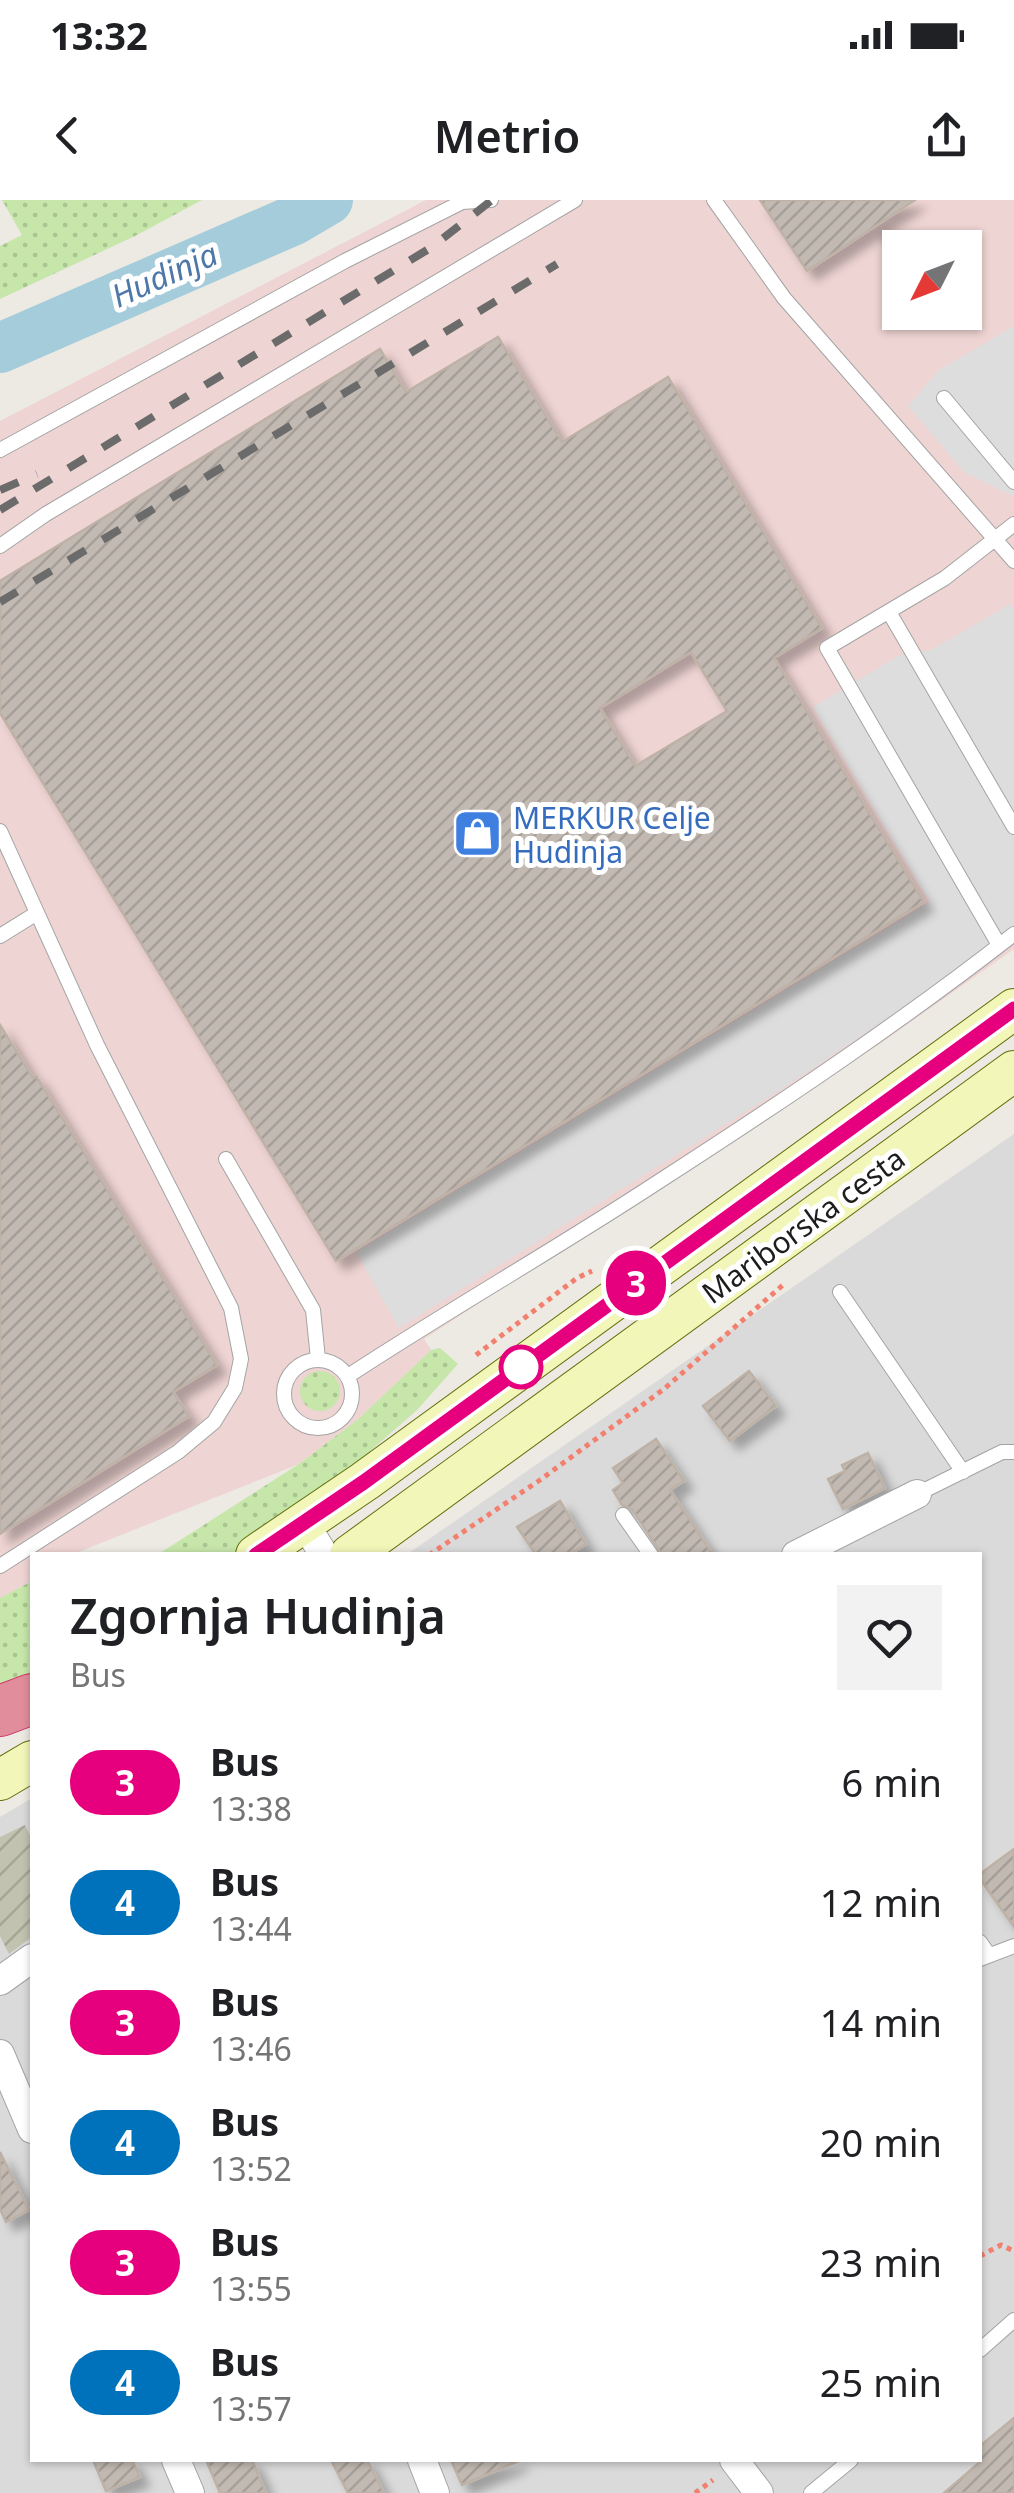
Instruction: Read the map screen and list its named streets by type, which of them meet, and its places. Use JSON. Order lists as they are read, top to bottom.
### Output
{
  "streets": {
    "main road": ["Mariborska cesta"]
  },
  "water": ["Hudinja"],
  "places": {
    "shop": ["MERKUR Celje Hudinja"]
  },
  "lines": ["bus line 3"],
  "north": "bottom left",
  "page": {
    "status": "13:32",
    "header": "Metrio",
    "on_map": "3",
    "heading": ["Zgornja Hudinja", "Bus"],
    "list": [
      {
        "mark": "3",
        "name": "Bus",
        "note": "13:38",
        "value": "6 min"
      },
      {
        "mark": "4",
        "name": "Bus",
        "note": "13:44",
        "value": "12 min"
      },
      {
        "mark": "3",
        "name": "Bus",
        "note": "13:46",
        "value": "14 min"
      },
      {
        "mark": "4",
        "name": "Bus",
        "note": "13:52",
        "value": "20 min"
      },
      {
        "mark": "3",
        "name": "Bus",
        "note": "13:55",
        "value": "23 min"
      },
      {
        "mark": "4",
        "name": "Bus",
        "note": "13:57",
        "value": "25 min"
      }
    ]
  }
}
